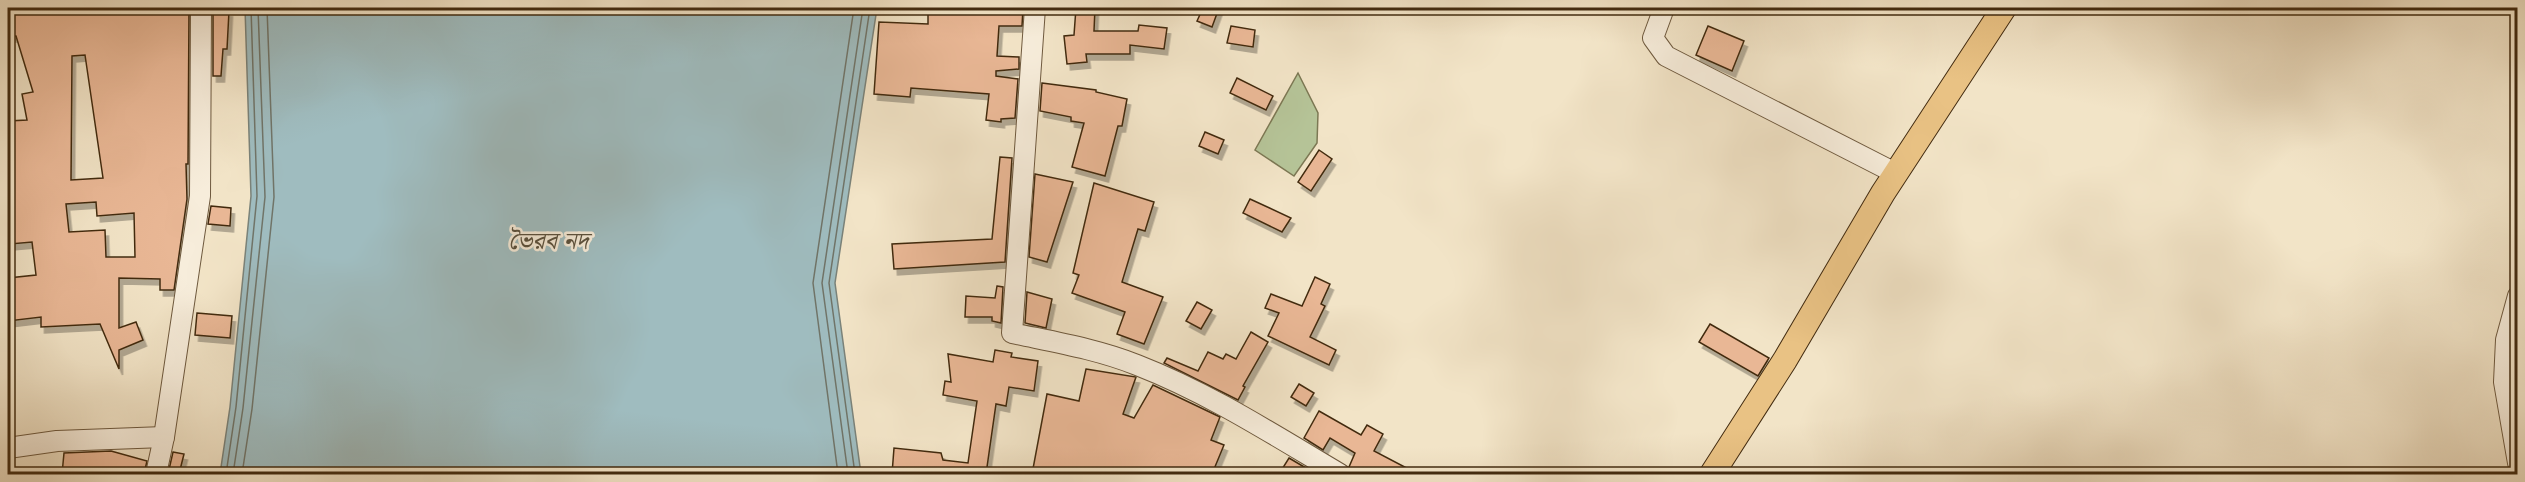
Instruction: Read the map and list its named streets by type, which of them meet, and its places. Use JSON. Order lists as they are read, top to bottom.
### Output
{
  "water": ["ভৈরব নদ"]
}
